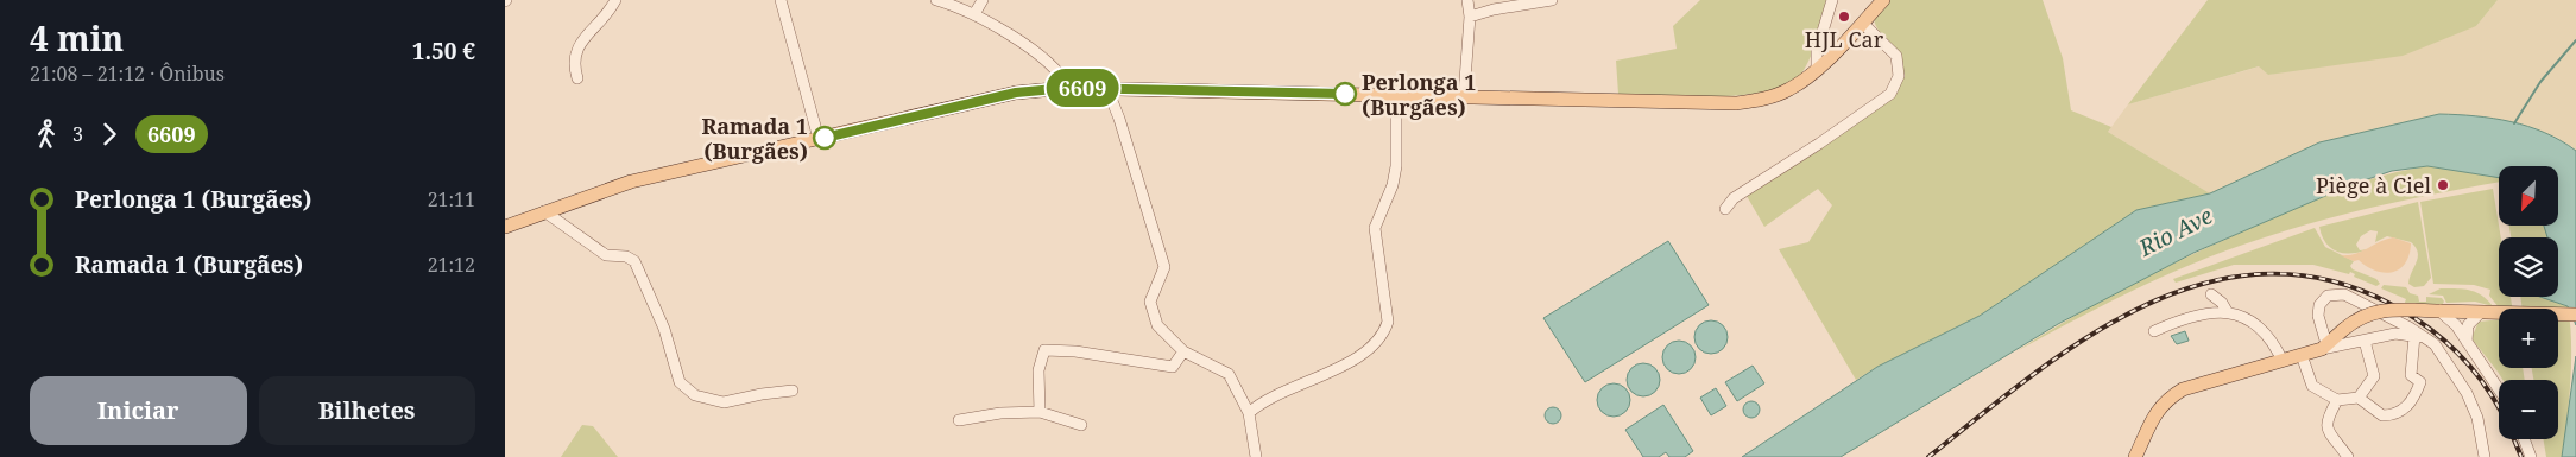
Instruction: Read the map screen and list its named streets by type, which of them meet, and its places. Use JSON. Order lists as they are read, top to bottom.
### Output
{
  "water": ["Rio Ave"],
  "places": [
    "HJL Car",
    "Perlonga 1 (Burgães)",
    "Ramada 1 (Burgães)",
    "Piège à Ciel"
  ],
  "lines": ["bus line 6609"],
  "north": "bottom left",
  "page": {
    "heading": ["4 min", "21:08 – 21:12 · Ônibus", "1.50 €"],
    "on_map": "6609",
    "legs": ["3", "6609"],
    "list": [
      {
        "name": "Perlonga 1 (Burgães)",
        "value": "21:11"
      },
      {
        "name": "Ramada 1 (Burgães)",
        "value": "21:12"
      }
    ],
    "map_buttons": ["+", "−"],
    "buttons": ["Iniciar", "Bilhetes"]
  }
}
